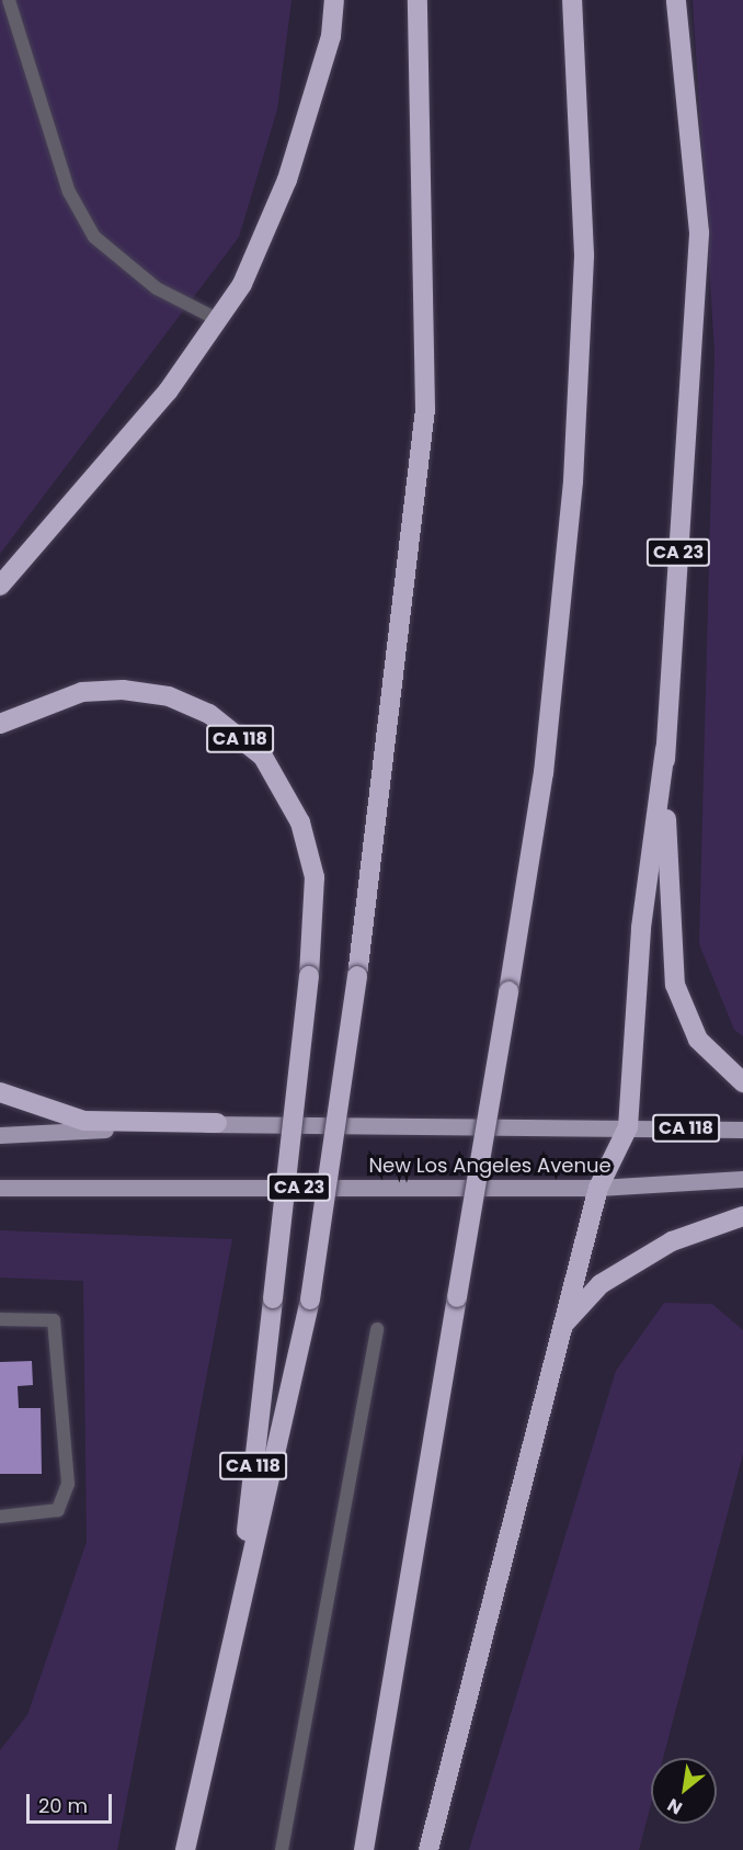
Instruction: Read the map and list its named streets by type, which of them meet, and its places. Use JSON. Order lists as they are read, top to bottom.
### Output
{
  "streets": {
    "highway": ["CA 23", "CA 118"],
    "main road": ["New Los Angeles Avenue"]
  },
  "crossings": [
    ["CA 118", "New Los Angeles Avenue"]
  ],
  "scale_bar": "20 m",
  "north": "bottom left"
}
